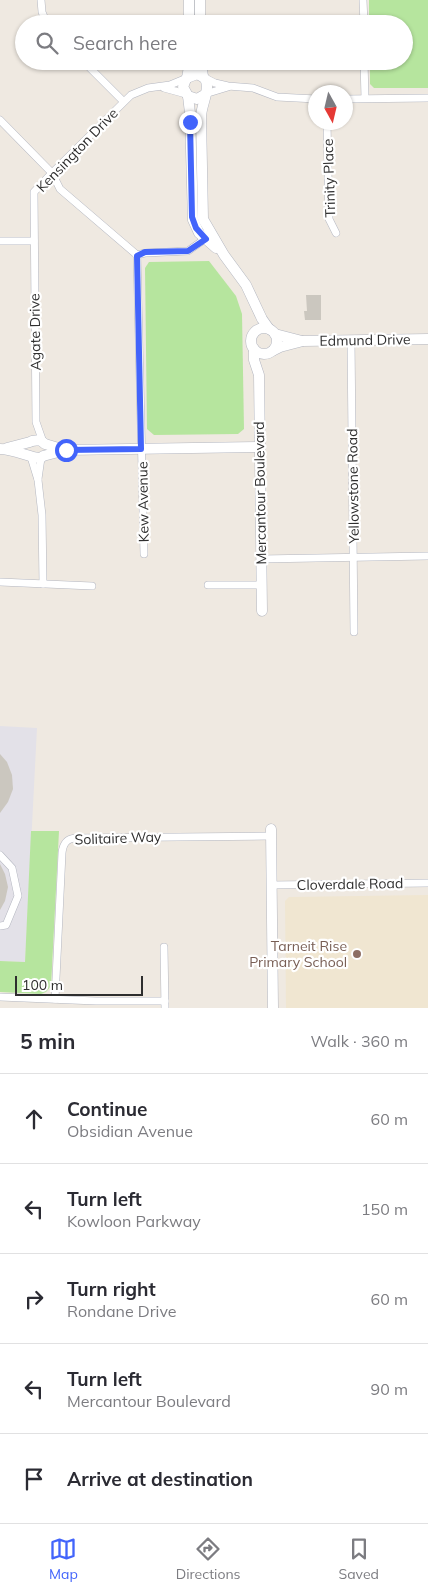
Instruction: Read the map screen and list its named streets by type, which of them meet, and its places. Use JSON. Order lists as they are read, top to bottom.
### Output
{
  "streets": {
    "street": [
      "Kensington Drive",
      "Trinity Place",
      "Agate Drive",
      "Edmund Drive",
      "Yellowstone Road",
      "Mercantour Boulevard",
      "Kew Avenue",
      "Solitaire Way",
      "Cloverdale Road"
    ]
  },
  "crossings": [
    ["Kensington Drive", "Agate Drive"],
    ["Edmund Drive", "Yellowstone Road"]
  ],
  "places": ["Tarneit Rise Primary School"],
  "scale_bar": "100 m",
  "north": "bottom",
  "page": {
    "search": "Search here",
    "scale": "100 m",
    "heading": ["5 min", "Walk · 360 m"],
    "list": [
      ["Continue", "Obsidian Avenue", "60 m"],
      ["Turn left", "Kowloon Parkway", "150 m"],
      ["Turn right", "Rondane Drive", "60 m"],
      ["Turn left", "Mercantour Boulevard", "90 m"],
      "Arrive at destination"
    ],
    "nav": ["Map", "Directions", "Saved"]
  }
}
